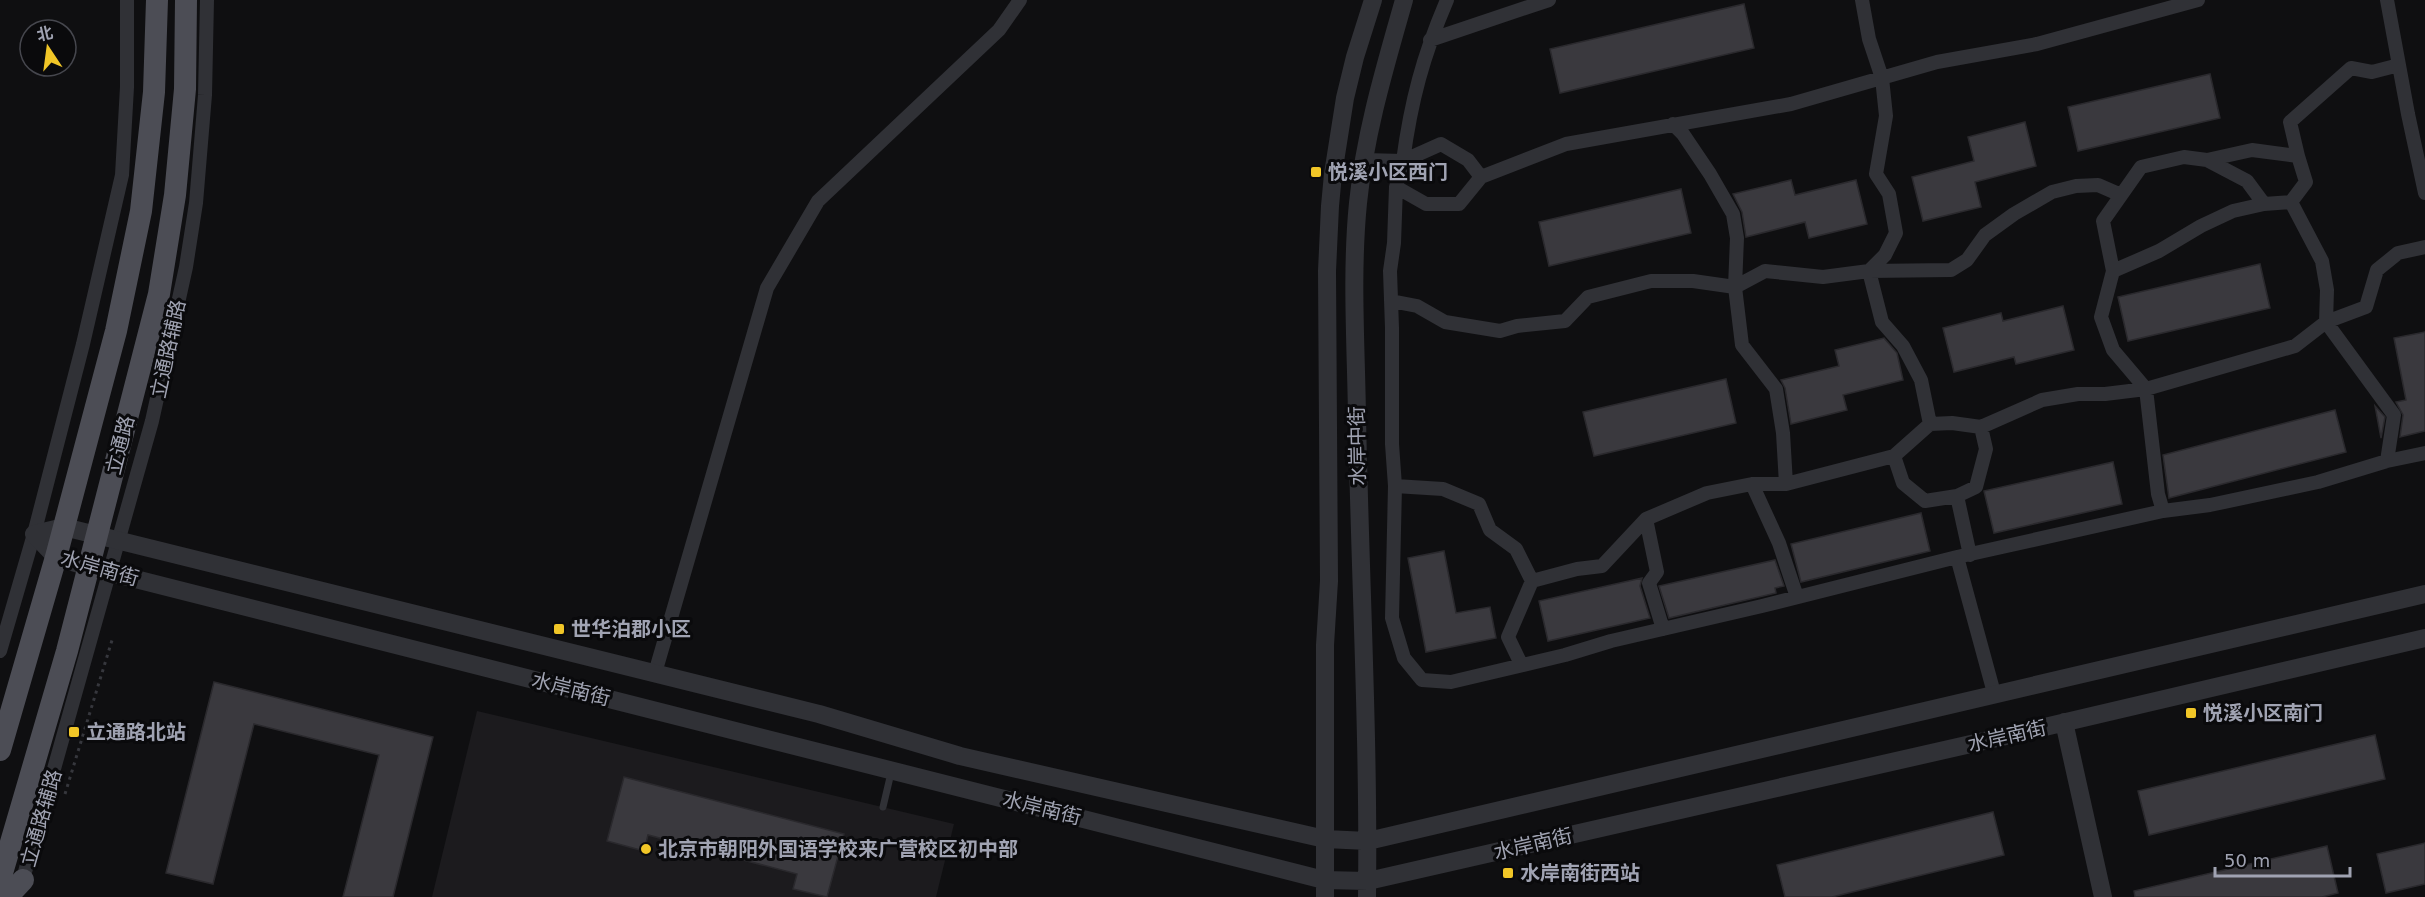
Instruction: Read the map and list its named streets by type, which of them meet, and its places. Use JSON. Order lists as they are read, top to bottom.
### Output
{
  "streets": {
    "main road": ["立通路"],
    "street": ["立通路辅路", "水岸中街", "水岸南街"]
  },
  "crossings": [
    ["立通路辅路", "水岸南街"],
    ["立通路", "水岸南街"],
    ["水岸中街", "水岸南街"]
  ],
  "places": {
    "transit": [
      "悦溪小区西门",
      "世华泊郡小区",
      "悦溪小区南门",
      "立通路北站",
      "水岸南街西站"
    ],
    "other": ["北京市朝阳外国语学校来广营校区初中部"]
  },
  "scale_bar": "50 m",
  "north": "top"
}
